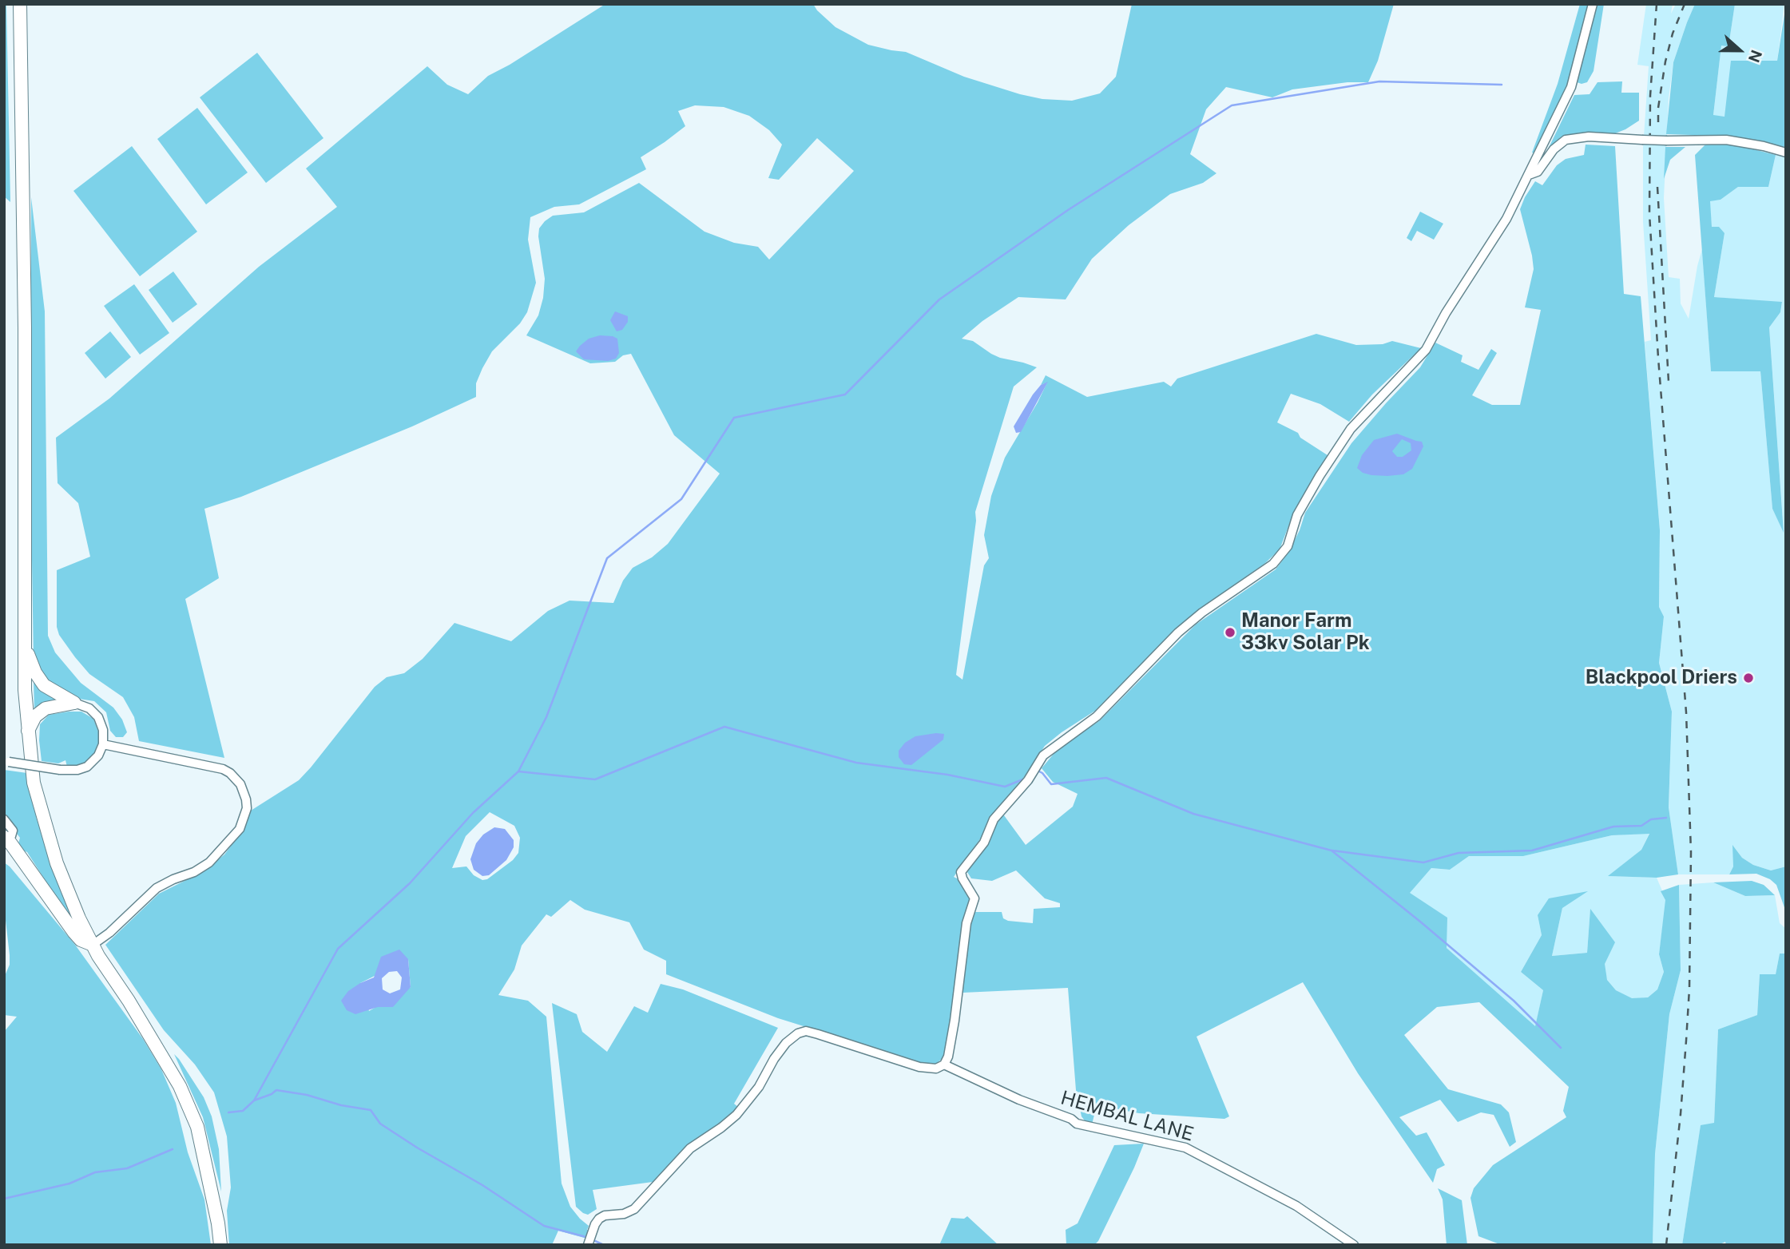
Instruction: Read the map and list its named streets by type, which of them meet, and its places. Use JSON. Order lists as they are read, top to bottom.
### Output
{
  "streets": {
    "street": ["HEMBAL LANE"]
  },
  "places": ["Manor Farm 33kv Solar Pk", "Blackpool Driers"],
  "north": "right"
}
